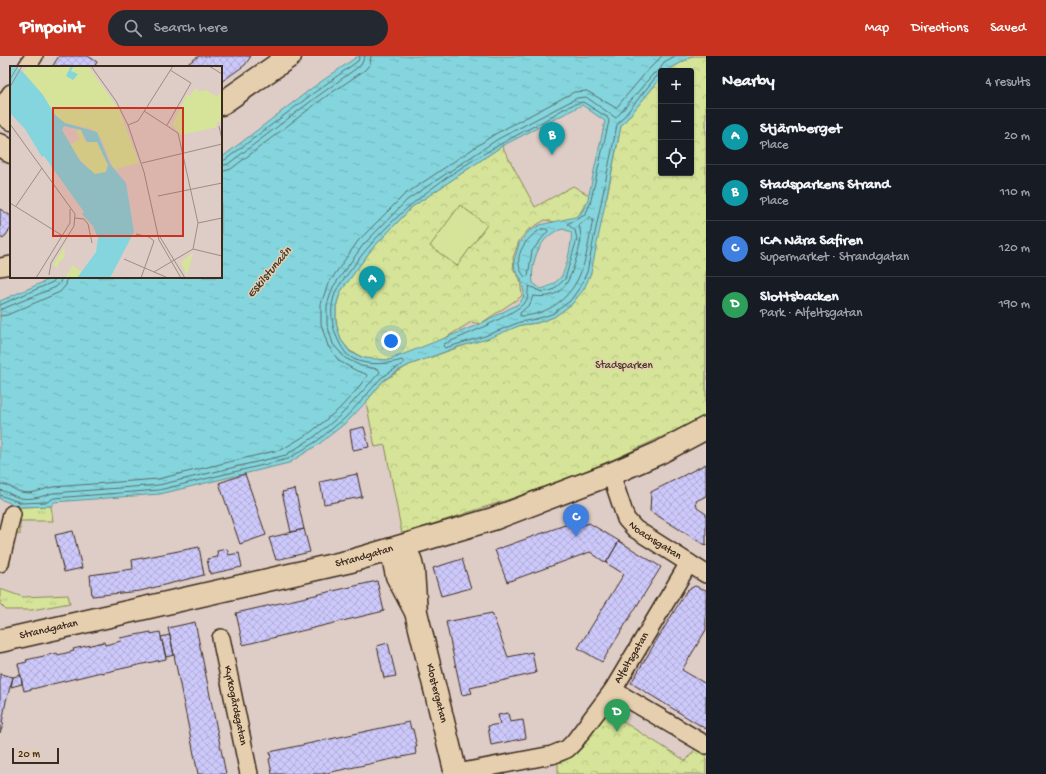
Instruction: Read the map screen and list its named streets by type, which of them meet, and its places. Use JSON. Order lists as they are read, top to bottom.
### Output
{
  "streets": {
    "street": [
      "Noachsgatan",
      "Strandgatan",
      "Alfeltsgatan",
      "Klostergatan",
      "Kyrkogårdsgatan"
    ]
  },
  "crossings": [
    ["Noachsgatan", "Strandgatan"],
    ["Noachsgatan", "Alfeltsgatan"],
    ["Strandgatan", "Klostergatan"],
    ["Alfeltsgatan", "Klostergatan"]
  ],
  "water": ["Eskilstunaån"],
  "parks": ["Stadsparken"],
  "scale_bar": "20 m",
  "page": {
    "header": "Pinpoint",
    "search": "Search here",
    "nav": ["Map", "Directions", "Saved"],
    "heading": ["Nearby", "4 results"],
    "map_buttons": ["+", "−"],
    "list": [
      {
        "mark": "A",
        "name": "Stjärnberget",
        "note": "Place",
        "value": "20 m"
      },
      {
        "mark": "B",
        "name": "Stadsparkens Strand",
        "note": "Place",
        "value": "110 m"
      },
      {
        "mark": "C",
        "name": "ICA Nära Safiren",
        "note": "Supermarket · Strandgatan",
        "value": "120 m"
      },
      {
        "mark": "D",
        "name": "Slottsbacken",
        "note": "Park · Alfeltsgatan",
        "value": "190 m"
      }
    ],
    "pins": [
      "B",
      "A",
      "C",
      "D"
    ],
    "scale": "20 m"
  }
}
